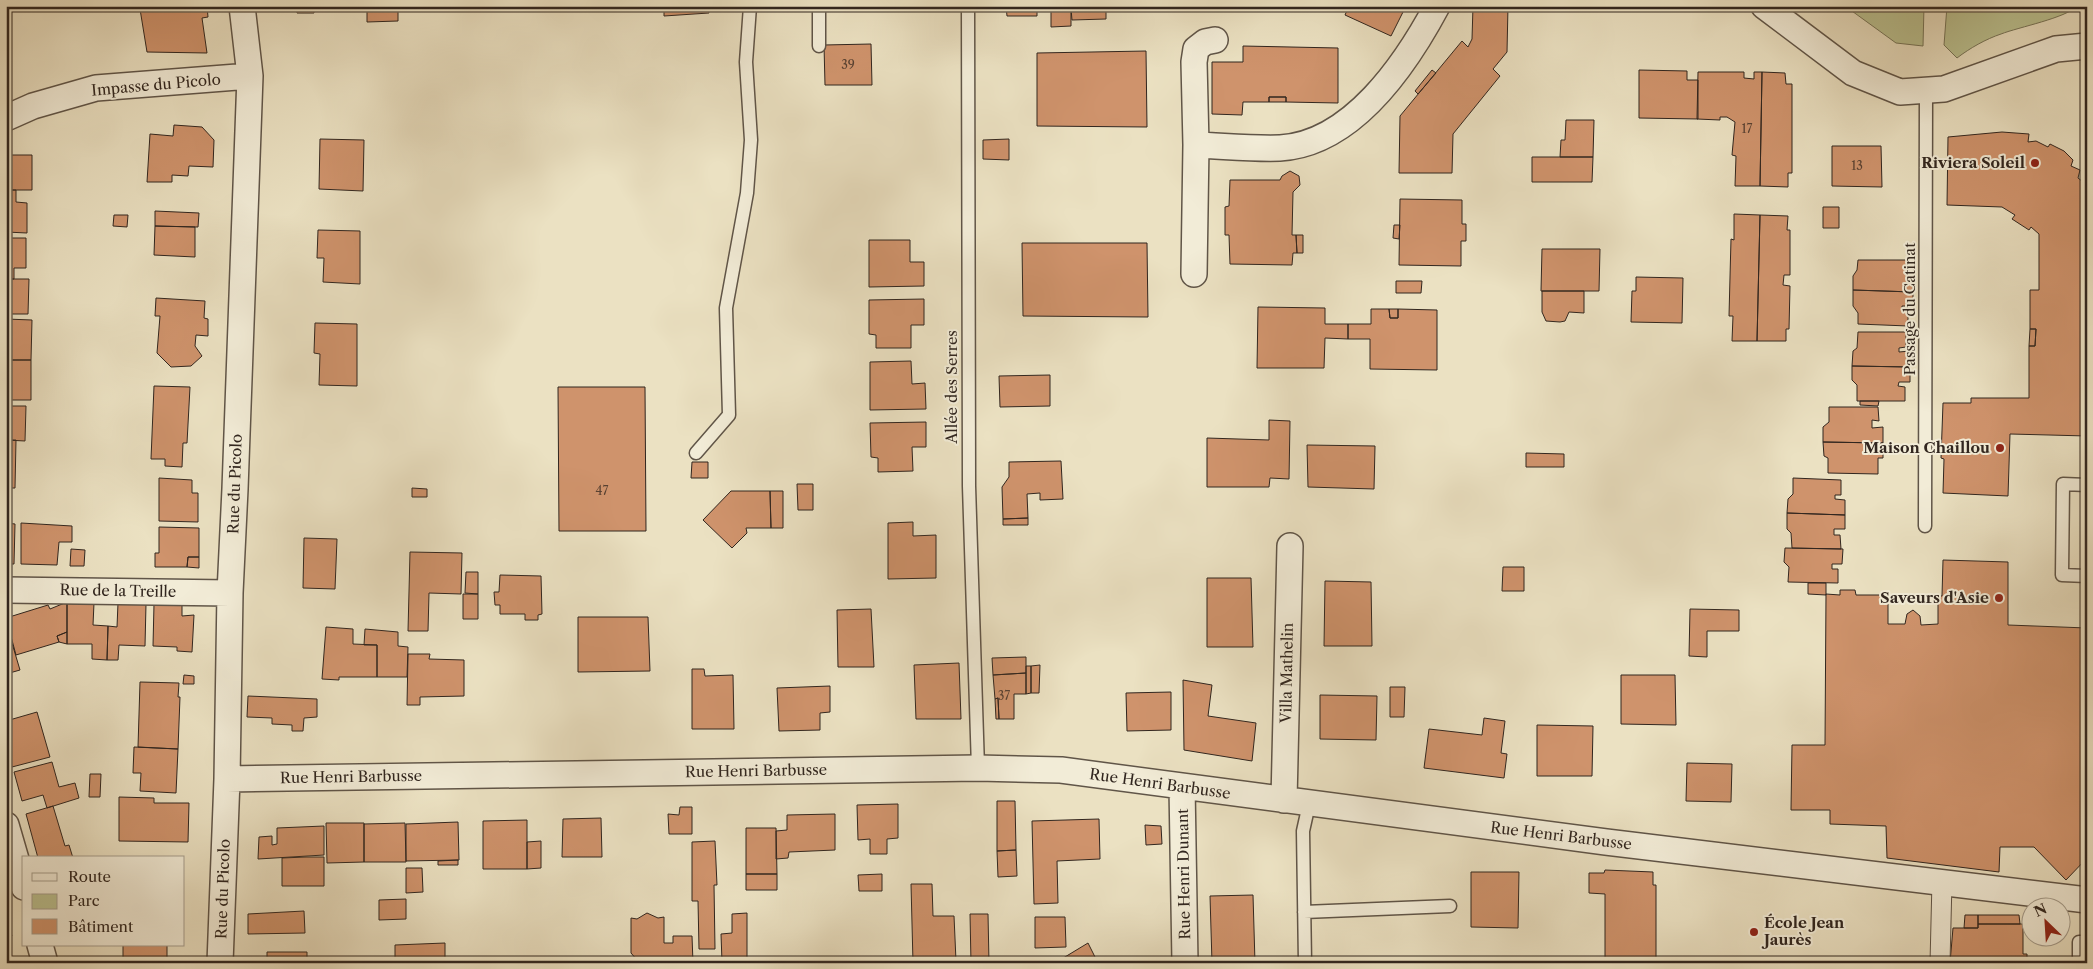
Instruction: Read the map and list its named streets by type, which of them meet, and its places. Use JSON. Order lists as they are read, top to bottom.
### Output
{
  "streets": {
    "street": [
      "Impasse du Picolo",
      "Rue du Picolo",
      "Rue de la Treille",
      "Villa Mathelin",
      "Rue Henri Barbusse",
      "Rue Henri Dunant"
    ],
    "lane": ["Passage du Catinat", "Allée des Serres"]
  },
  "crossings": [
    ["Impasse du Picolo", "Rue du Picolo"],
    ["Allée des Serres", "Rue Henri Barbusse"],
    ["Rue du Picolo", "Rue de la Treille"],
    ["Rue du Picolo", "Rue Henri Barbusse"],
    ["Villa Mathelin", "Rue Henri Barbusse"],
    ["Rue Henri Barbusse", "Rue Henri Dunant"]
  ],
  "places": [
    "Riviera Soleil",
    "Maison Chaillou",
    "Saveurs d'Asie",
    "École Jean Jaurès"
  ],
  "house_numbers": [
    "39",
    "17",
    "13",
    "47",
    "37"
  ],
  "legend": ["Route", "Parc", "Bâtiment"],
  "north": "top left"
}
